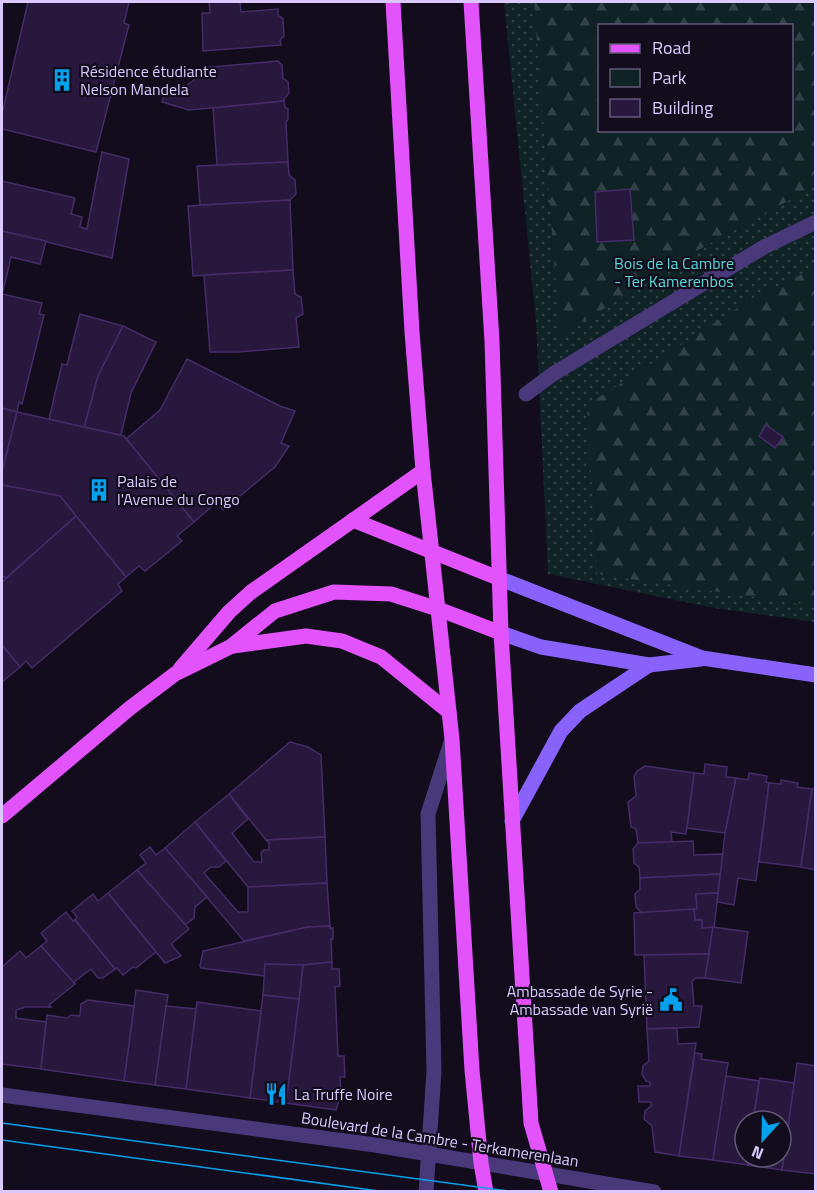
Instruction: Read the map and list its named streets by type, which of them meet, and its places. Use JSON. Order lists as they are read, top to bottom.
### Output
{
  "streets": {
    "street": ["Boulevard de la Cambre - Terkamerenlaan"]
  },
  "parks": ["Bois de la Cambre - Ter Kamerenbos"],
  "places": {
    "building": ["Résidence étudiante Nelson Mandela", "Palais de l'Avenue du Congo"],
    "public building": ["Ambassade de Syrie - Ambassade van Syrië"],
    "restaurant": ["La Truffe Noire"]
  },
  "legend": ["Road", "Park", "Building"],
  "north": "bottom"
}
